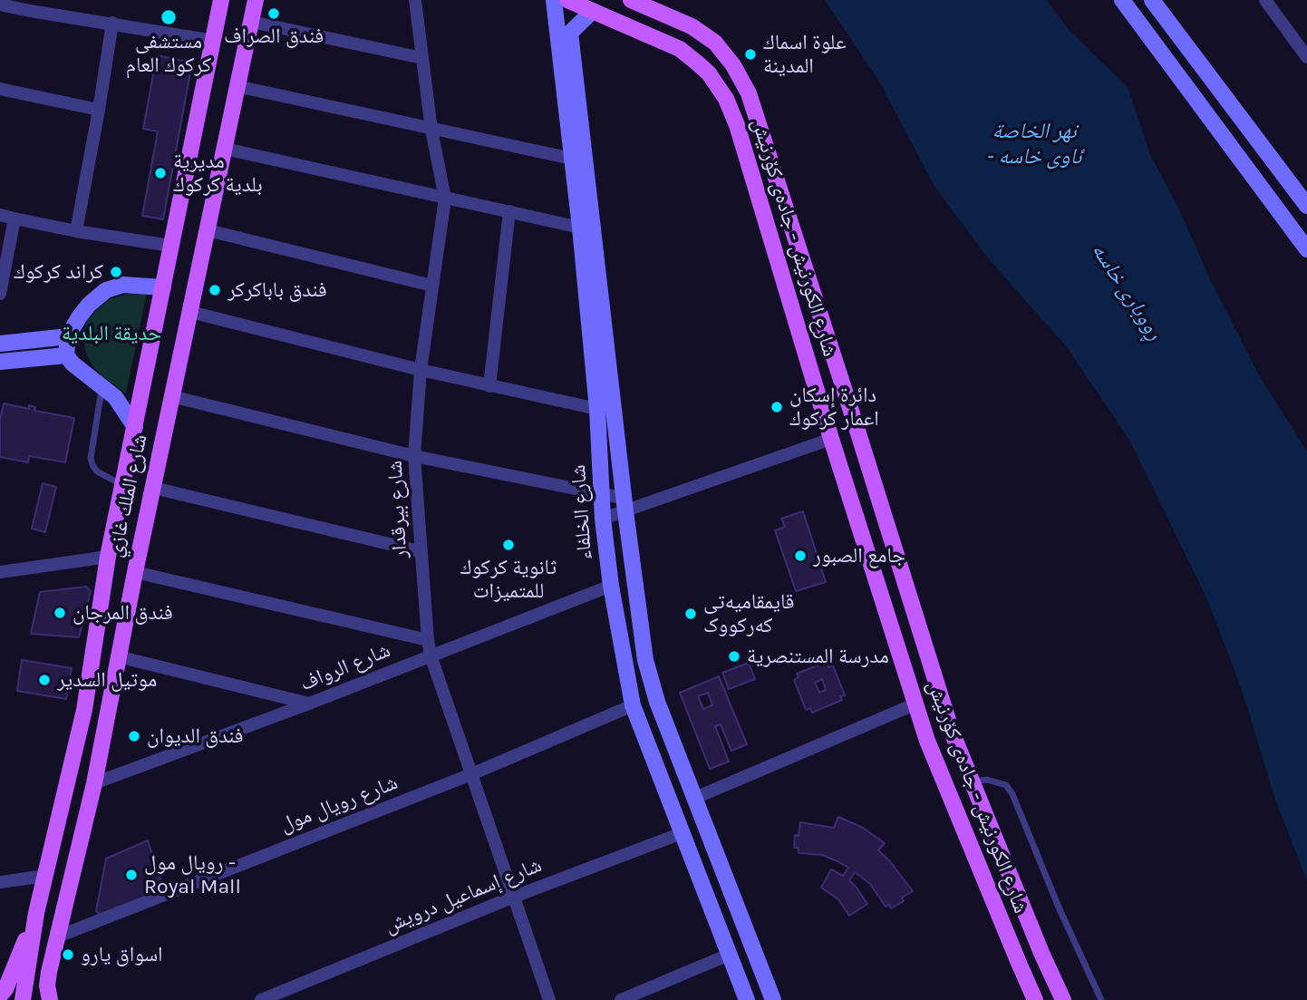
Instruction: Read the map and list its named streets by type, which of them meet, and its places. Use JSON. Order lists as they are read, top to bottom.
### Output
{
  "streets": {
    "main road": ["شارع الكورنيش - جادەی کۆرنیش", "شارع الملك غازي"],
    "street": [
      "شارع بيرقدار",
      "شارع الخلفاء",
      "شارع الرواف",
      "شارع رويال مول",
      "شارع إسماعيل درويش"
    ]
  },
  "crossings": [
    ["شارع الملك غازي", "شارع الرواف"],
    ["شارع الملك غازي", "شارع رويال مول"],
    ["شارع بيرقدار", "شارع الرواف"],
    ["شارع بيرقدار", "شارع رويال مول"],
    ["شارع بيرقدار", "شارع إسماعيل درويش"],
    ["شارع الخلفاء", "شارع الرواف"],
    ["شارع الخلفاء", "شارع رويال مول"],
    ["شارع الخلفاء", "شارع إسماعيل درويش"]
  ],
  "water": ["نهر الخاصة - ئاوی خاسە", "ڕووباری خاسە"],
  "parks": ["حديقة البلدية"],
  "places": [
    "فندق الصراف",
    "مستشفى كركوك العام",
    "علوة اسماك المدينة",
    "مديرية بلدية كركوك",
    "كراند كركوك",
    "فندق باباكركر",
    "دائرة إسكان اعمار كركوك",
    "ثانوية كركوك للمتميزات",
    "جامع الصبور",
    "فندق المرجان",
    "قایمقامیەتی کەرکووک",
    "مدرسة المستنصرية",
    "موتيل السدير",
    "فندق الديوان",
    "رويال مول - Royal Mall",
    "اسواق يارو"
  ]
}
